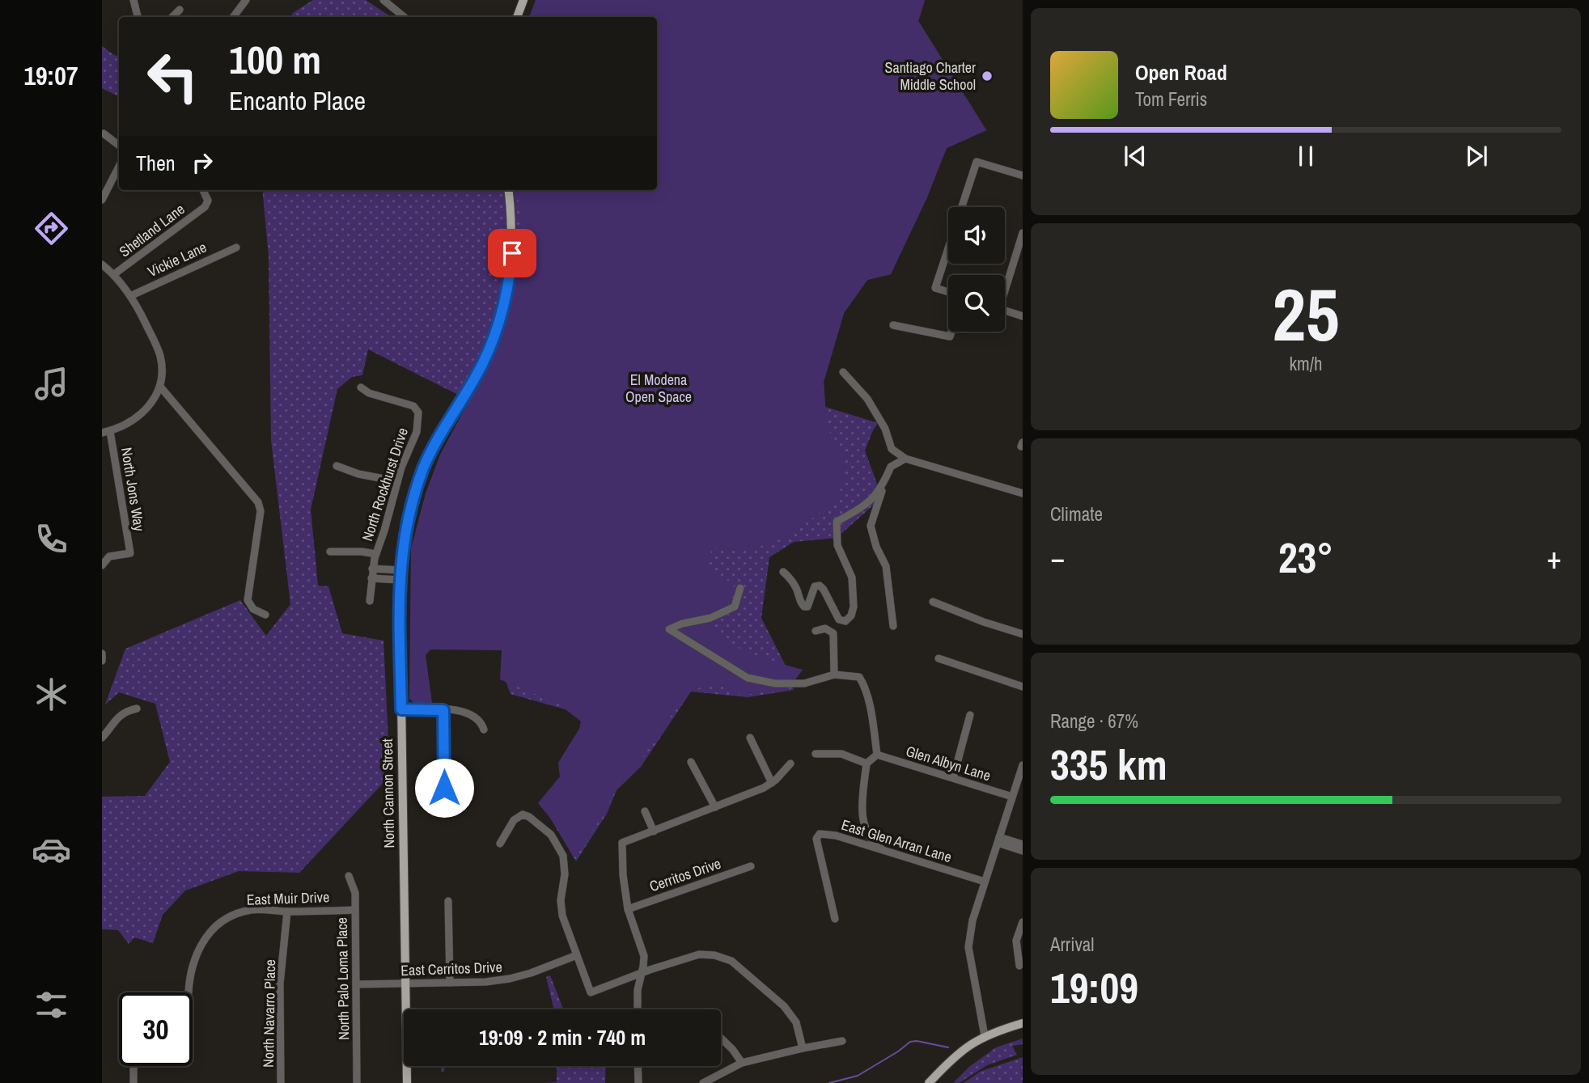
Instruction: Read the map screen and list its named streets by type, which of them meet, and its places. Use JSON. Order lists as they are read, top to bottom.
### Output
{
  "streets": {
    "main road": ["North Cannon Street"],
    "street": [
      "Shetland Lane",
      "Vickie Lane",
      "North Rockhurst Drive",
      "North Jons Way",
      "Glen Albyn Lane",
      "East Glen Arran Lane",
      "Cerritos Drive",
      "East Muir Drive",
      "East Cerritos Drive",
      "North Palo Loma Place",
      "North Navarro Place"
    ]
  },
  "crossings": [
    ["North Cannon Street", "East Cerritos Drive"],
    ["East Muir Drive", "North Palo Loma Place"],
    ["East Muir Drive", "North Navarro Place"],
    ["East Cerritos Drive", "North Palo Loma Place"]
  ],
  "parks": ["El Modena Open Space"],
  "places": ["Santiago Charter Middle School"],
  "page": {
    "tabs": "19:07",
    "turn": ["100 m", "Encanto Place"],
    "song": ["Open Road", "Tom Ferris"],
    "then": "Then",
    "tile": [
      ["25", "km/h"],
      "Climate",
      ["Range · 67%", "335 km"],
      ["Arrival", "19:09"]
    ],
    "heat": ["−", "23°", "+"],
    "limit": "30",
    "trip": "19:09 · 2 min · 740 m"
  }
}
